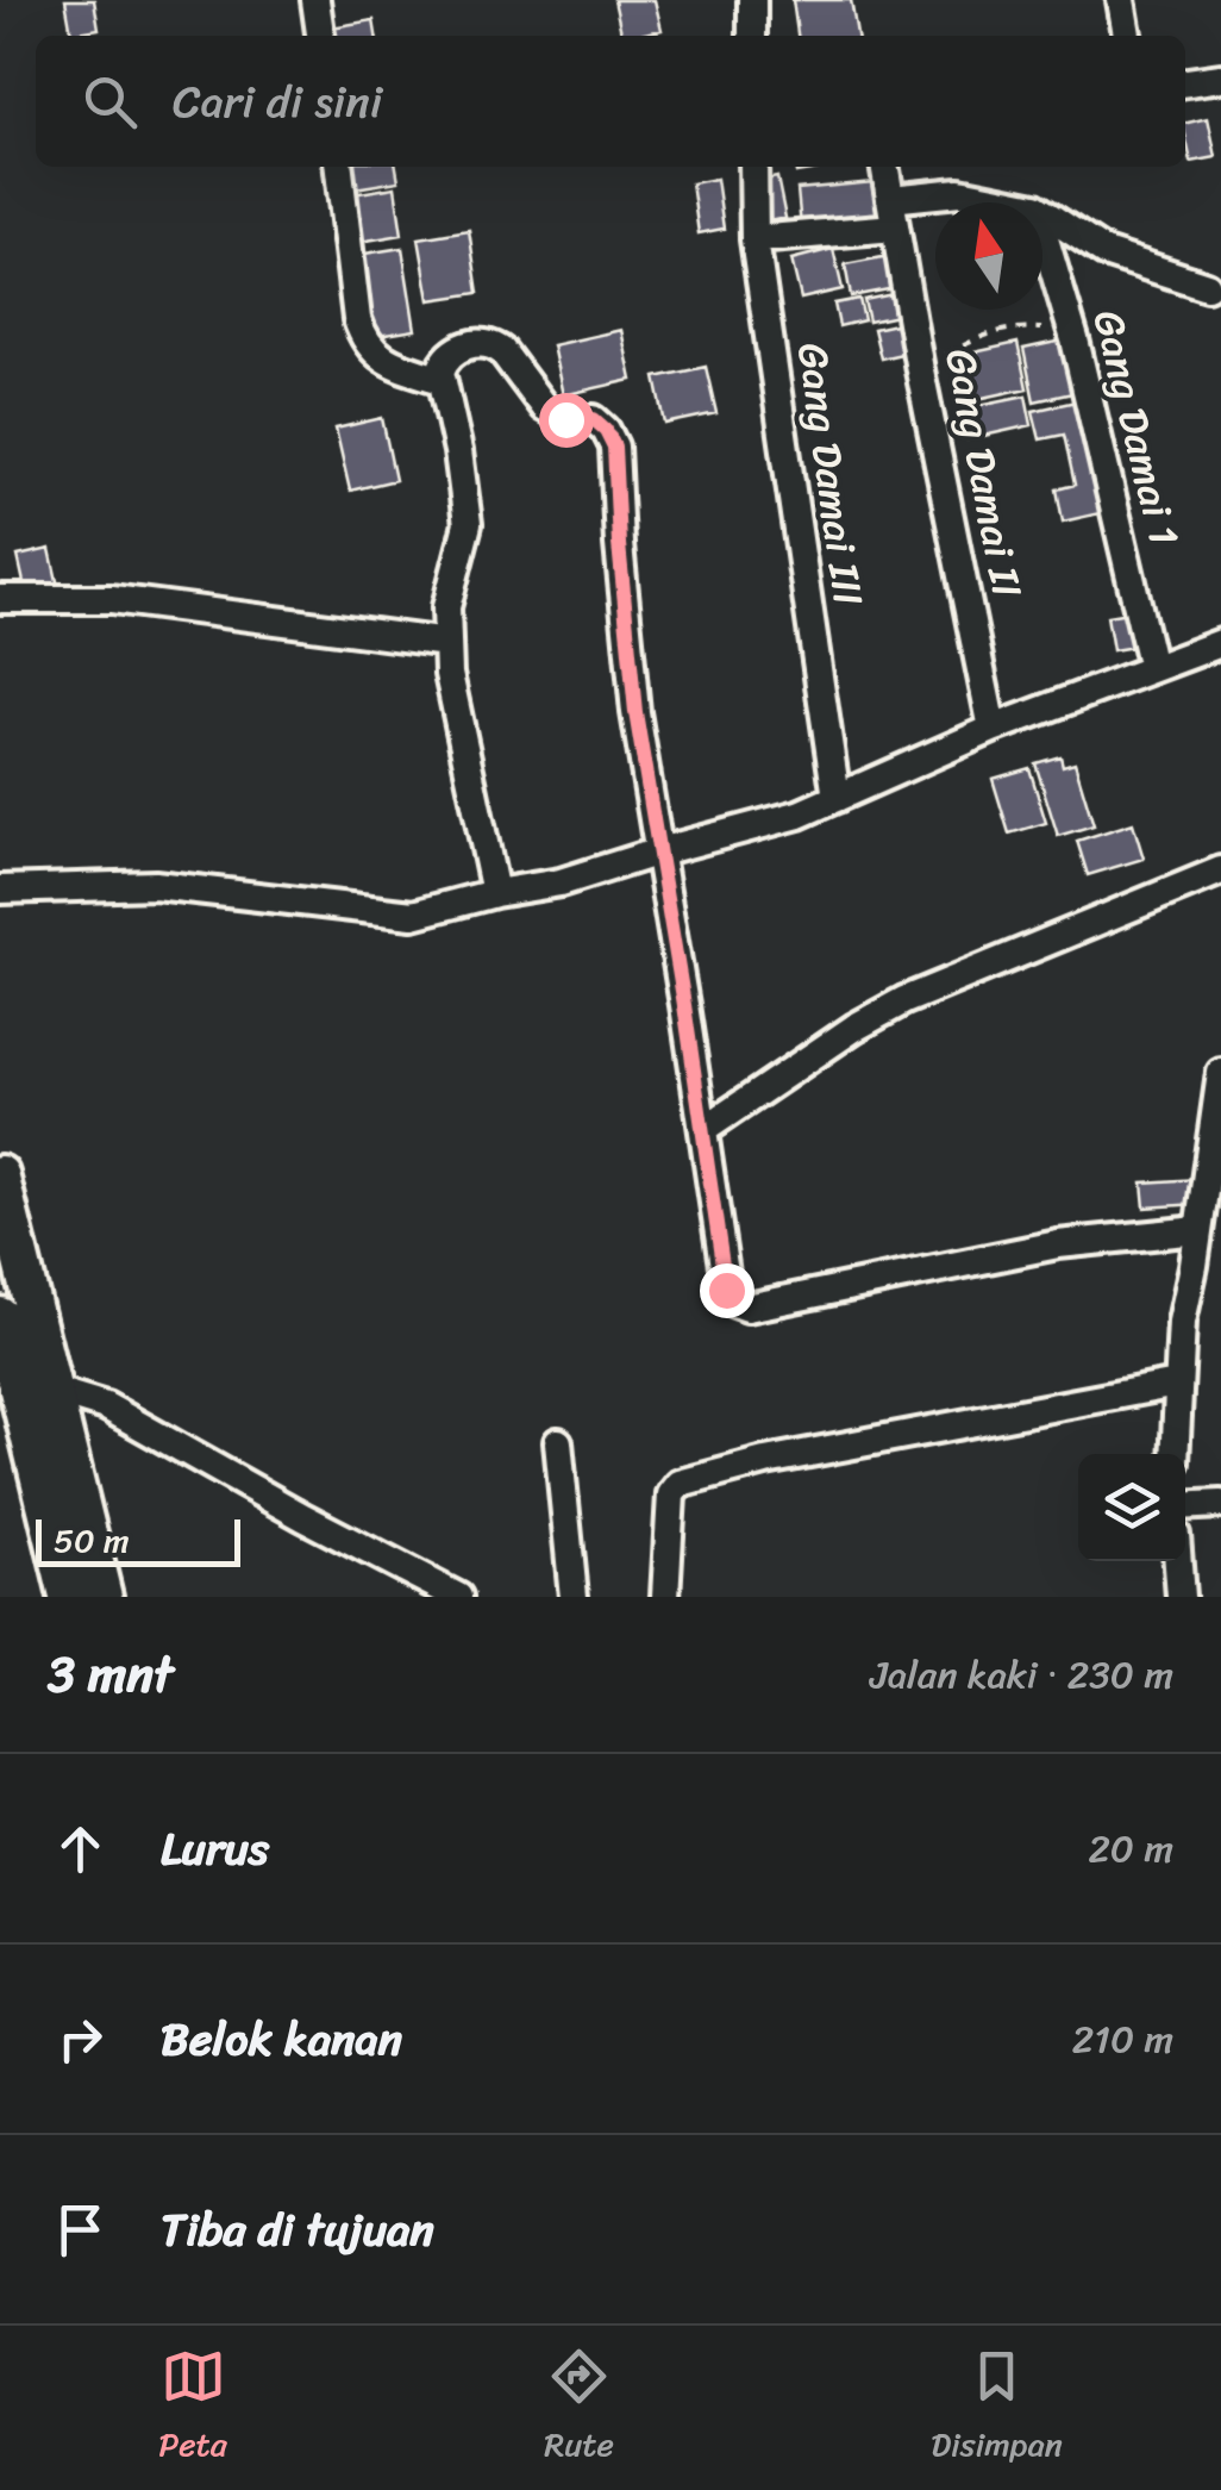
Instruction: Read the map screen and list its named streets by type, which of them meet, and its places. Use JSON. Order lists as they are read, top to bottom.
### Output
{
  "streets": {
    "street": ["Gang Damai 1", "Gang Damai II", "Gang Damai III"]
  },
  "scale_bar": "50 m",
  "north": "top",
  "page": {
    "search": "Cari di sini",
    "scale": "50 m",
    "heading": ["3 mnt", "Jalan kaki · 230 m"],
    "list": [
      ["Lurus", "20 m"],
      ["Belok kanan", "210 m"],
      "Tiba di tujuan"
    ],
    "nav": ["Peta", "Rute", "Disimpan"]
  }
}
